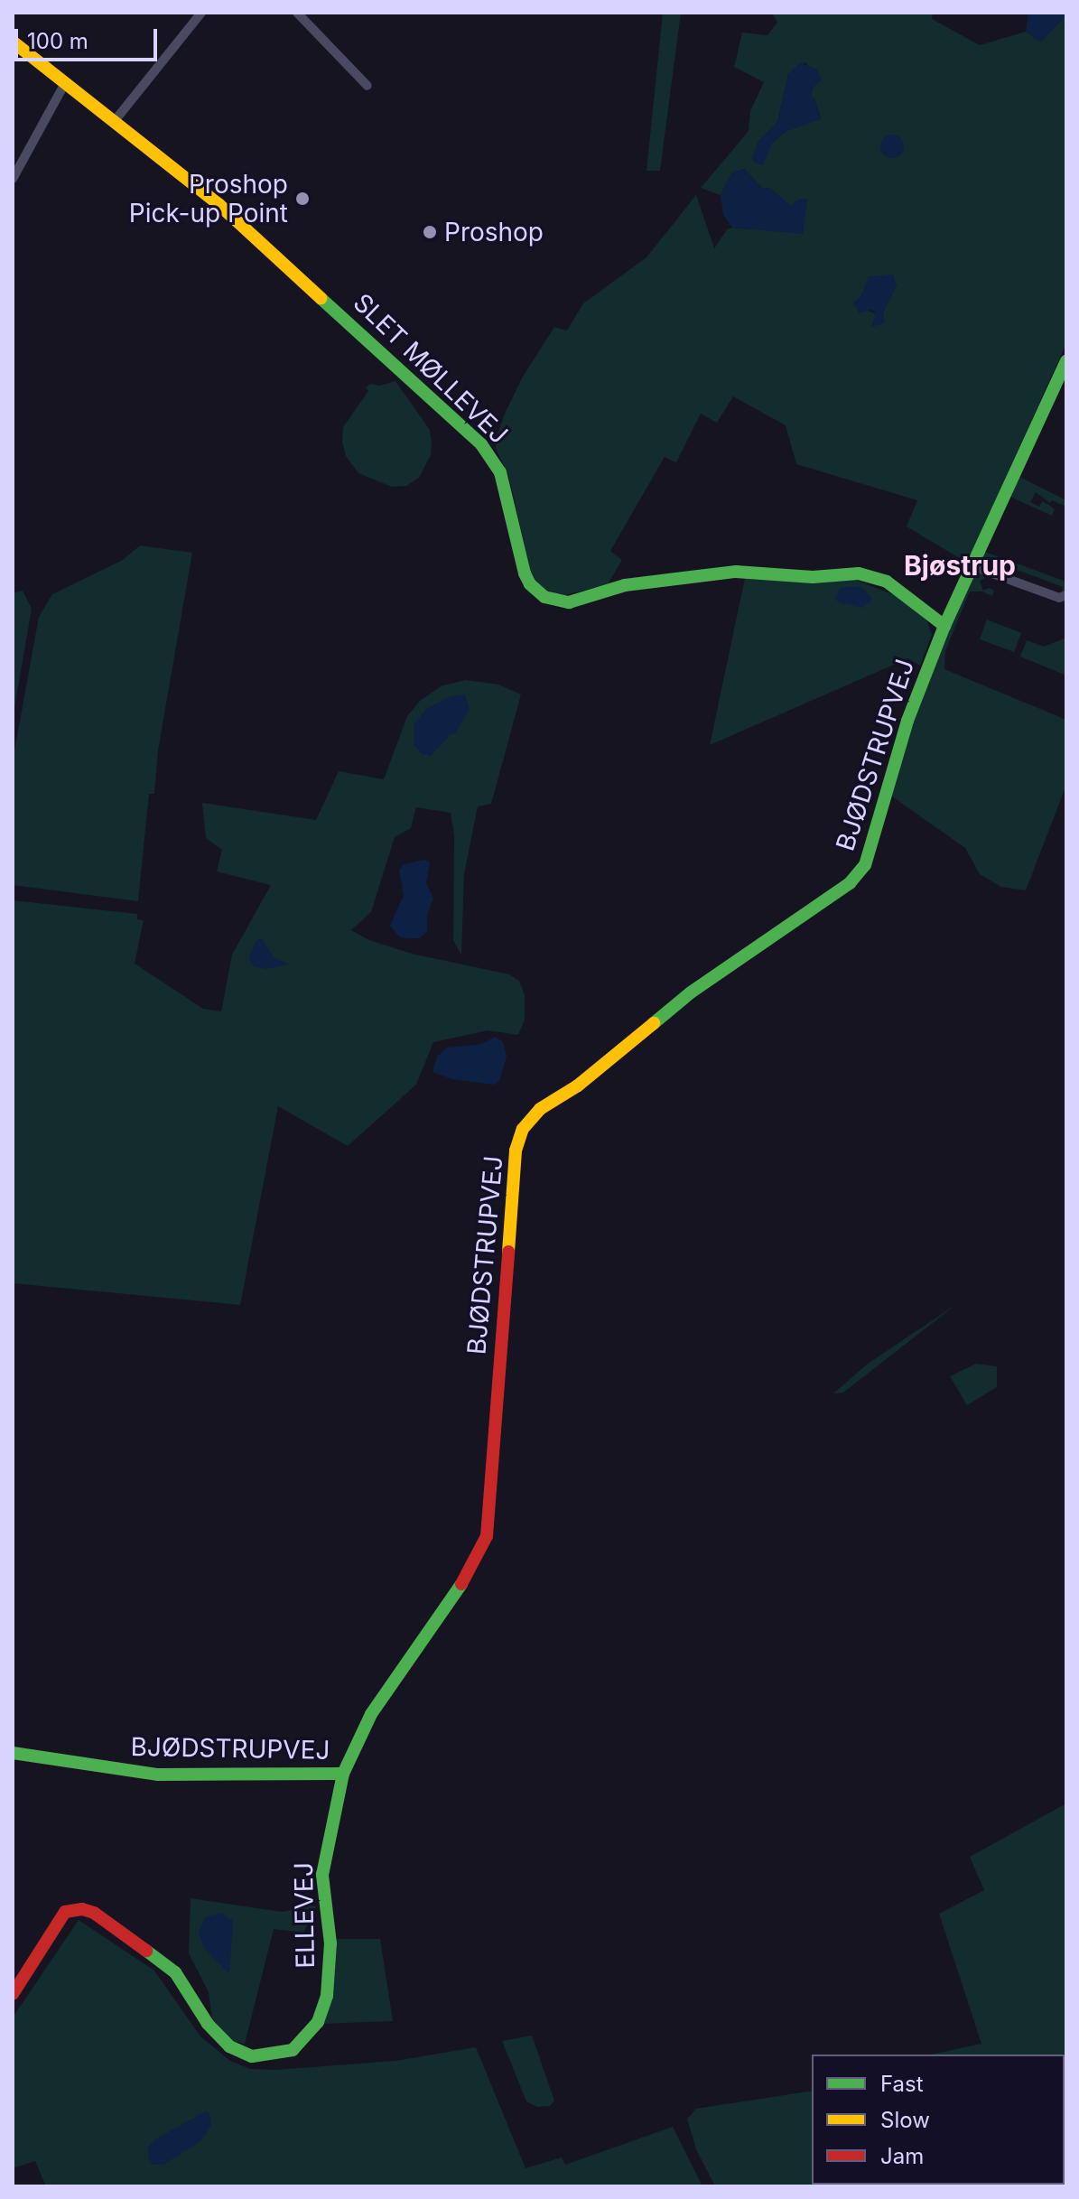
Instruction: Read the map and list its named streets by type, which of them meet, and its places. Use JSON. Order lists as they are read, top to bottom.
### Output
{
  "streets": {
    "street": ["SLET MØLLEVEJ", "BJØDSTRUPVEJ", "ELLEVEJ"]
  },
  "crossings": [
    ["SLET MØLLEVEJ", "BJØDSTRUPVEJ"],
    ["BJØDSTRUPVEJ", "ELLEVEJ"]
  ],
  "districts": ["Bjøstrup"],
  "places": ["Proshop Pick-up Point", "Proshop"],
  "legend": ["Fast", "Slow", "Jam"],
  "scale_bar": "100 m"
}
